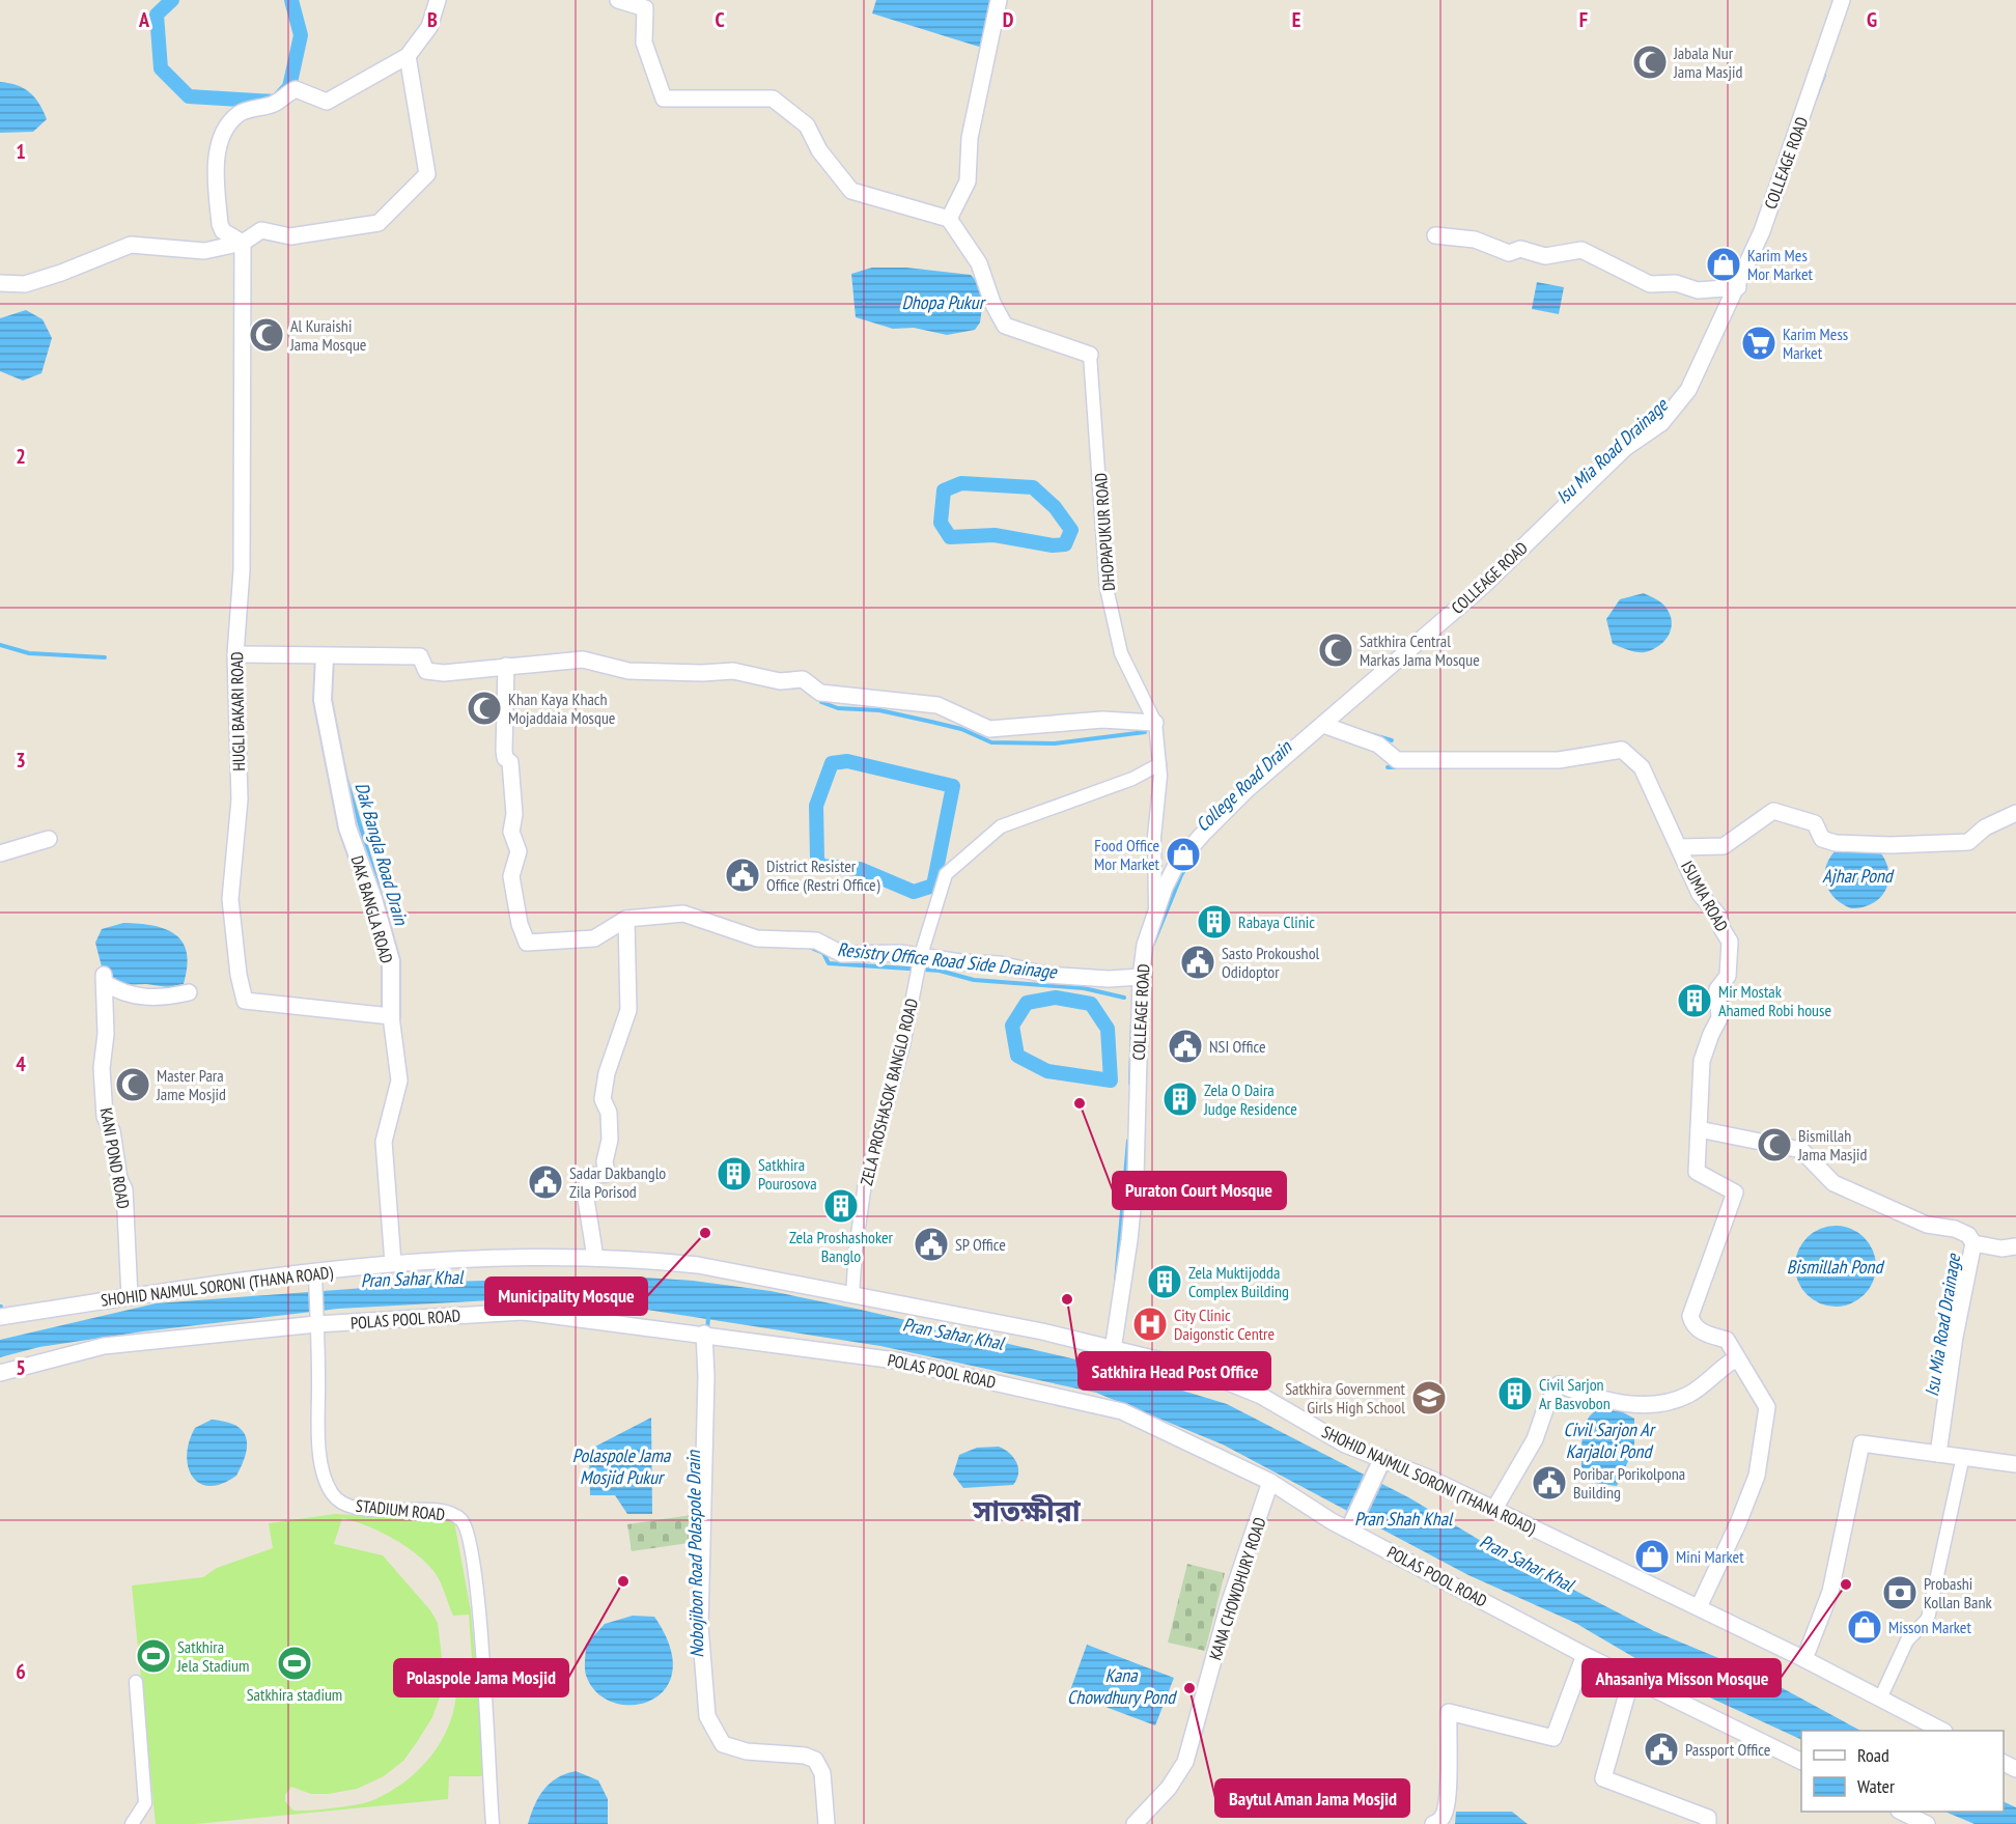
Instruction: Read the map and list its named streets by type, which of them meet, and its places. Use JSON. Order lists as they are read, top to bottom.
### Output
{
  "streets": {
    "main road": ["DAK BANGLA ROAD"],
    "street": [
      "COLLEAGE ROAD",
      "DHOPAPUKUR ROAD",
      "HUGLI BAKARI ROAD",
      "ISUMIA ROAD",
      "ZELA PROSHASOK BANGLO ROAD",
      "KANI POND ROAD",
      "SHOHID NAJMUL SORONI (THANA ROAD)",
      "POLAS POOL ROAD",
      "STADIUM ROAD",
      "KANA CHOWDHURY ROAD"
    ]
  },
  "crossings": [
    ["COLLEAGE ROAD", "DHOPAPUKUR ROAD"],
    ["COLLEAGE ROAD", "ISUMIA ROAD"],
    ["COLLEAGE ROAD", "SHOHID NAJMUL SORONI (THANA ROAD)"],
    ["DHOPAPUKUR ROAD", "ZELA PROSHASOK BANGLO ROAD"],
    ["HUGLI BAKARI ROAD", "DAK BANGLA ROAD"],
    ["ZELA PROSHASOK BANGLO ROAD", "SHOHID NAJMUL SORONI (THANA ROAD)"],
    ["KANI POND ROAD", "SHOHID NAJMUL SORONI (THANA ROAD)"],
    ["SHOHID NAJMUL SORONI (THANA ROAD)", "STADIUM ROAD"],
    ["POLAS POOL ROAD", "STADIUM ROAD"],
    ["POLAS POOL ROAD", "KANA CHOWDHURY ROAD"]
  ],
  "districts": ["সাতক্ষীরা"],
  "water": [
    "Dhopa Pukur",
    "Isu Mia Road Drainage",
    "College Road Drain",
    "Dak Bangla Road Drain",
    "Ajhar Pond",
    "Resistry Office Road Side Drainage",
    "Bismillah Pond",
    "Pran Sahar Khal",
    "Civil Sarjon Ar Karjaloi Pond",
    "Polaspole Jama Mosjid Pukur",
    "Pran Shah Khal",
    "Nobojibon Road Polaspole Drain",
    "Kana Chowdhury Pond"
  ],
  "places": {
    "mosque": [
      "Jabala Nur Jama Masjid",
      "Al Kuraishi Jama Mosque",
      "Satkhira Central Markas Jama Mosque",
      "Khan Kaya Khach Mojaddaia Mosque",
      "Master Para Jame Mosjid",
      "Bismillah Jama Masjid"
    ],
    "shop": [
      "Karim Mes Mor Market",
      "Food Office Mor Market",
      "Mini Market",
      "Misson Market"
    ],
    "supermarket": ["Karim Mess Market"],
    "public building": [
      "District Resister Office (Restri Office)",
      "Sasto Prokoushol Odidoptor",
      "NSI Office",
      "Sadar Dakbanglo Zila Porisod",
      "SP Office",
      "Poribar Porikolpona Building",
      "Passport Office"
    ],
    "building": [
      "Rabaya Clinic",
      "Mir Mostak Ahamed Robi house",
      "Zela O Daira Judge Residence",
      "Satkhira Pourosova",
      "Zela Proshashoker Banglo",
      "Zela Muktijodda Complex Building",
      "Civil Sarjon Ar Basvobon"
    ],
    "other": [
      "Puraton Court Mosque",
      "Municipality Mosque",
      "Satkhira Head Post Office",
      "Polaspole Jama Mosjid",
      "Ahasaniya Misson Mosque",
      "Baytul Aman Jama Mosjid"
    ],
    "hospital": ["City Clinic Daigonstic Centre"],
    "school or university": ["Satkhira Government Girls High School"],
    "bank": ["Probashi Kollan Bank"],
    "sports": ["Satkhira Jela Stadium", "Satkhira stadium"]
  },
  "legend": ["Road", "Water"],
  "grid": {
    "columns": [
      "A",
      "B",
      "C",
      "D",
      "E",
      "F",
      "G"
    ],
    "rows": [
      "1",
      "2",
      "3",
      "4",
      "5",
      "6"
    ]
  }
}
